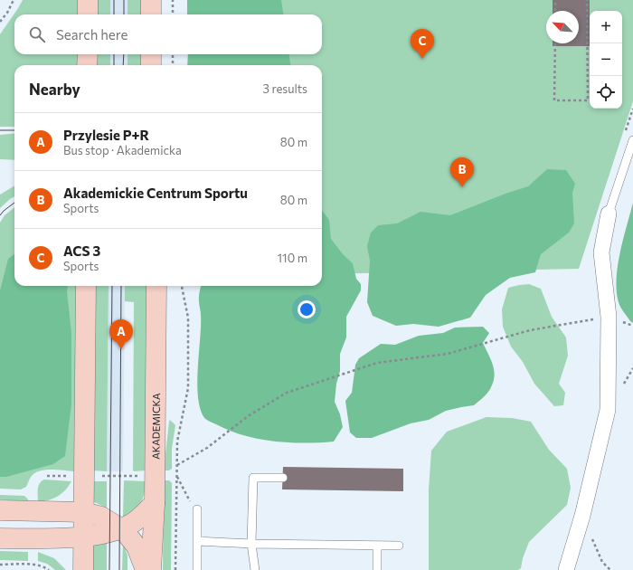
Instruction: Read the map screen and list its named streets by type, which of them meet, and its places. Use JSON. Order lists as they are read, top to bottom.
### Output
{
  "streets": {
    "street": ["AKADEMICKA"]
  },
  "north": "top left",
  "page": {
    "map_buttons": ["+", "−"],
    "search": "Search here",
    "pins": ["C", "B", "A"],
    "heading": ["Nearby", "3 results"],
    "list": [
      {
        "mark": "A",
        "name": "Przylesie P+R",
        "note": "Bus stop · Akademicka",
        "value": "80 m"
      },
      {
        "mark": "B",
        "name": "Akademickie Centrum Sportu",
        "note": "Sports",
        "value": "80 m"
      },
      {
        "mark": "C",
        "name": "ACS 3",
        "note": "Sports",
        "value": "110 m"
      }
    ]
  }
}
